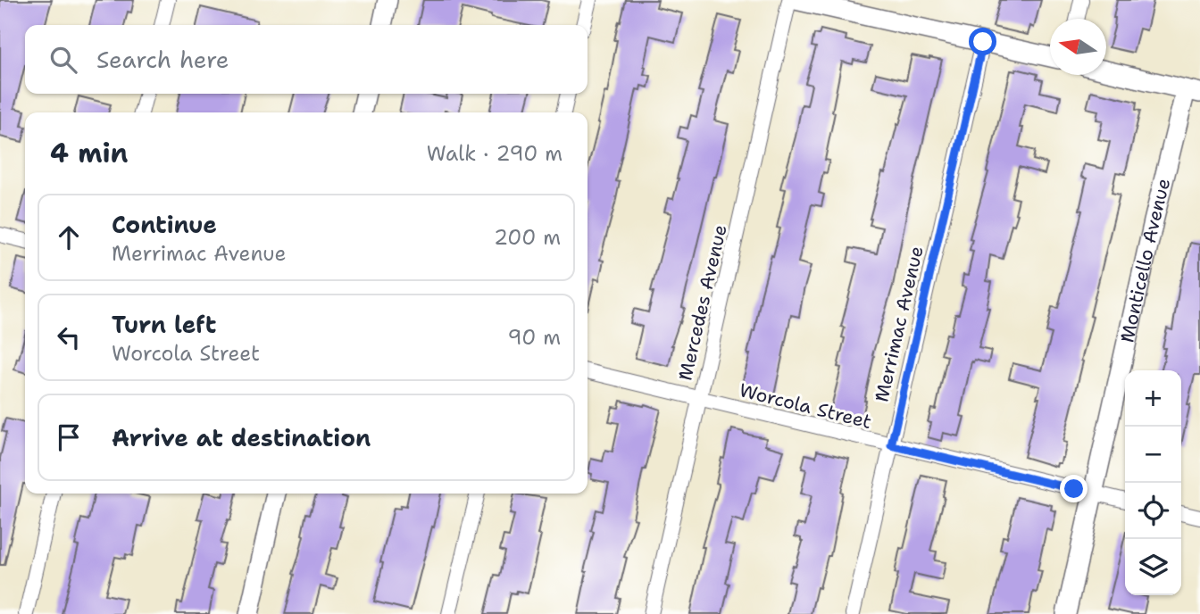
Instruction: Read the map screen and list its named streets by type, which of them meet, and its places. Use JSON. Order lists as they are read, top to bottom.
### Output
{
  "streets": {
    "street": [
      "Monticello Avenue",
      "Mercedes Avenue",
      "Merrimac Avenue",
      "Worcola Street"
    ]
  },
  "crossings": [
    ["Monticello Avenue", "Worcola Street"],
    ["Mercedes Avenue", "Worcola Street"],
    ["Merrimac Avenue", "Worcola Street"]
  ],
  "north": "left",
  "page": {
    "search": "Search here",
    "heading": ["4 min", "Walk · 290 m"],
    "list": [
      ["Continue", "Merrimac Avenue", "200 m"],
      ["Turn left", "Worcola Street", "90 m"],
      "Arrive at destination"
    ],
    "map_buttons": ["+", "−"]
  }
}
